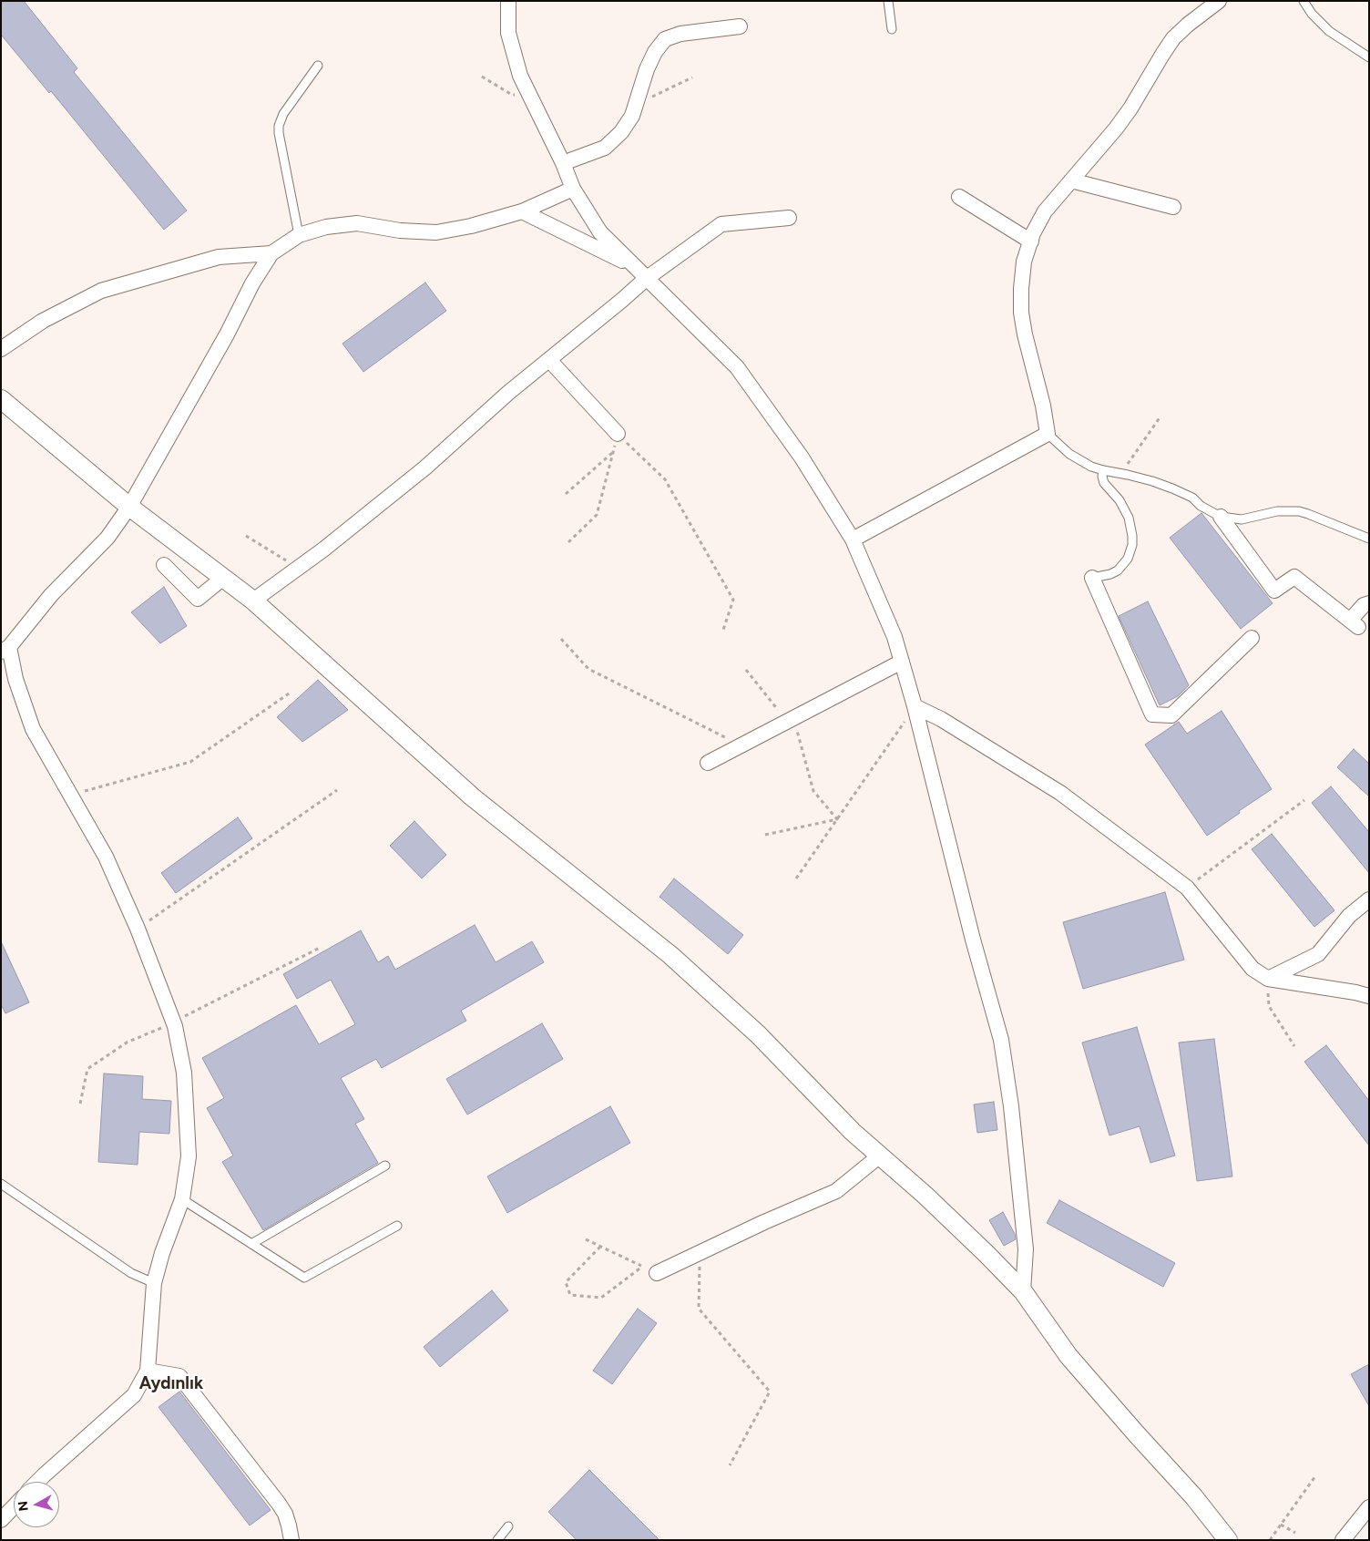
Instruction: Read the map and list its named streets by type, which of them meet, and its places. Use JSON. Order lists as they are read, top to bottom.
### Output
{
  "districts": ["Aydınlık"],
  "north": "left"
}
